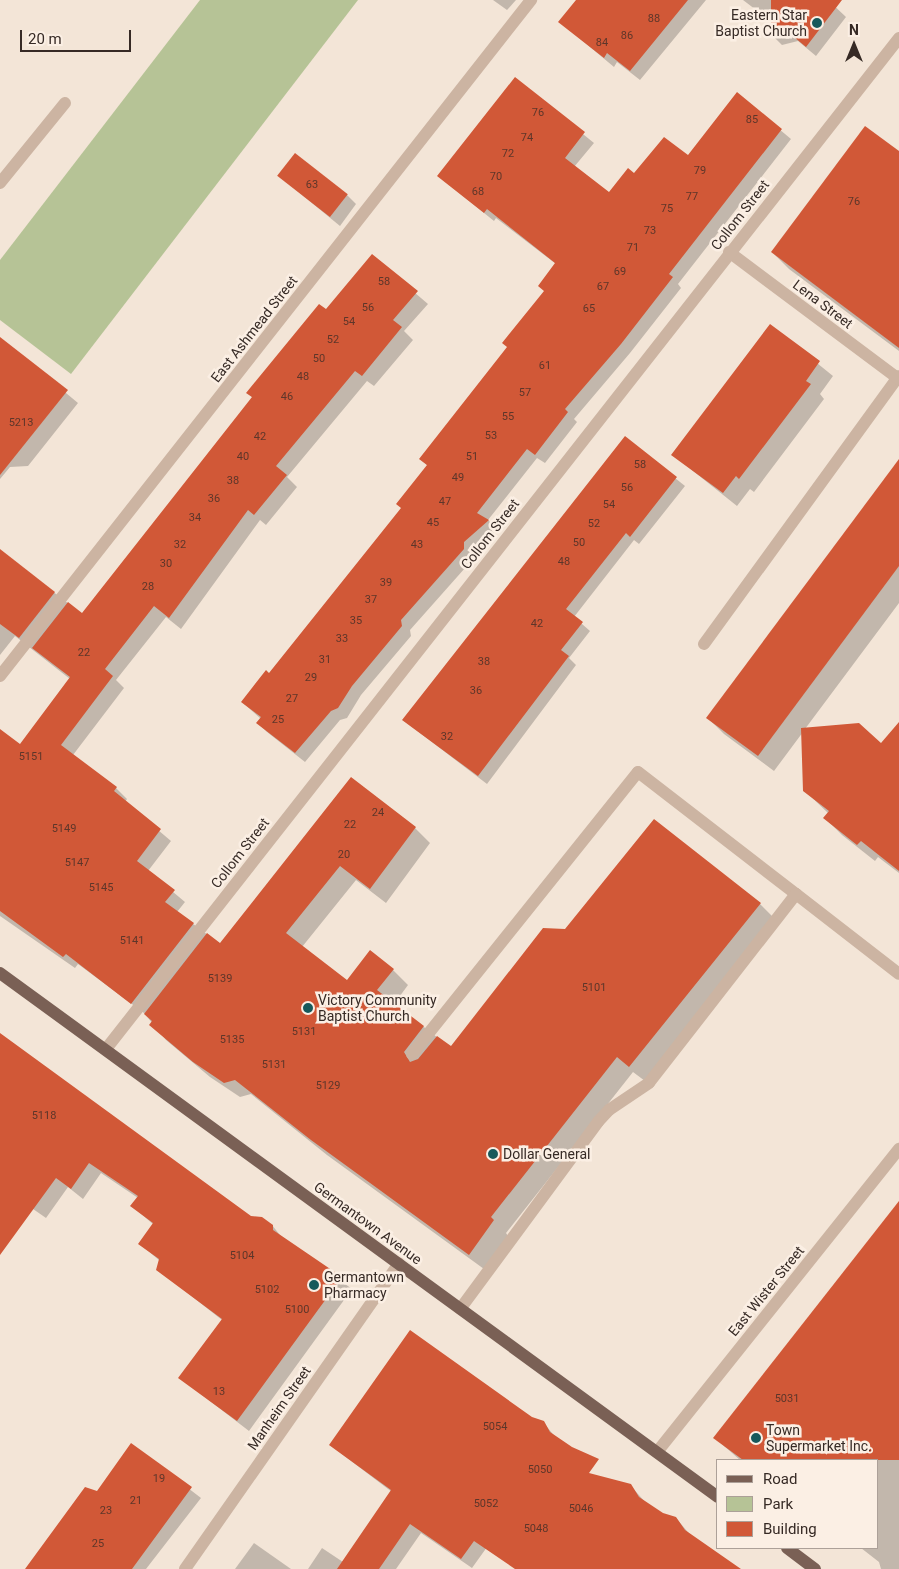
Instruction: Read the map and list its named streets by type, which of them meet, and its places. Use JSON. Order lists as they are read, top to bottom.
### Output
{
  "streets": {
    "main road": ["Germantown Avenue"],
    "street": [
      "Collom Street",
      "Lena Street",
      "East Ashmead Street",
      "East Wister Street",
      "Manheim Street"
    ]
  },
  "crossings": [
    ["Collom Street", "Lena Street"],
    ["Collom Street", "Germantown Avenue"],
    ["Germantown Avenue", "East Wister Street"],
    ["Germantown Avenue", "Manheim Street"]
  ],
  "places": [
    "Eastern Star Baptist Church",
    "Victory Community Baptist Church",
    "Dollar General",
    "Germantown Pharmacy",
    "Town Supermarket Inc."
  ],
  "house_numbers": [
    "88",
    "86",
    "84",
    "76",
    "85",
    "74",
    "72",
    "79",
    "70",
    "63",
    "68",
    "77",
    "76",
    "75",
    "73",
    "71",
    "69",
    "58",
    "67",
    "56",
    "65",
    "54",
    "52",
    "50",
    "61",
    "48",
    "57",
    "46",
    "55",
    "5213",
    "53",
    "42",
    "40",
    "51",
    "58",
    "49",
    "38",
    "56",
    "36",
    "47",
    "54",
    "34",
    "45",
    "52",
    "50",
    "32",
    "43",
    "48",
    "30",
    "39",
    "28",
    "37",
    "35",
    "42",
    "33",
    "22",
    "31",
    "38",
    "29",
    "36",
    "27",
    "25",
    "32",
    "5151",
    "24",
    "22",
    "5149",
    "20",
    "5147",
    "5145",
    "5141",
    "5139",
    "5101",
    "5131",
    "5135",
    "5131",
    "5129",
    "5118",
    "5104",
    "5102",
    "5100",
    "13",
    "5031",
    "5054",
    "5050",
    "19",
    "21",
    "5052",
    "5046",
    "23",
    "5048",
    "25"
  ],
  "legend": ["Road", "Park", "Building"],
  "scale_bar": "20 m",
  "north": "top"
}
